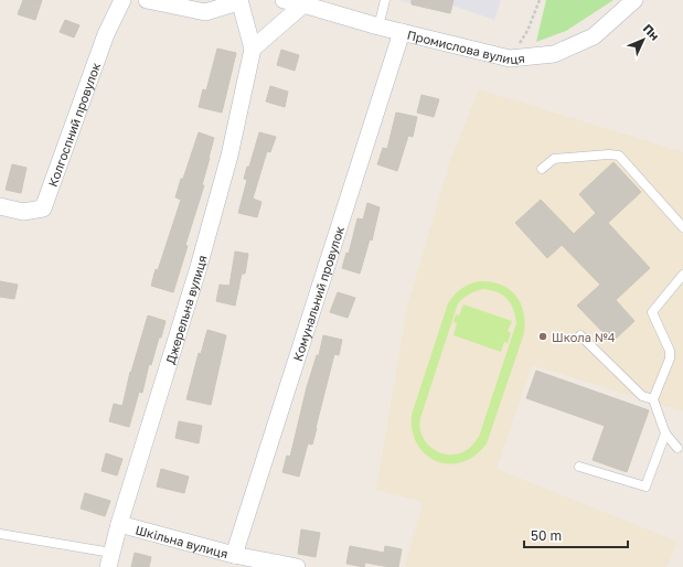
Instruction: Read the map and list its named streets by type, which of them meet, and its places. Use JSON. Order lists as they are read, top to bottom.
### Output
{
  "streets": {
    "street": [
      "Промислова вулиця",
      "Колгоспний провулок",
      "Комунальний провулок",
      "Джерельна вулиця",
      "Шкільна вулиця"
    ]
  },
  "crossings": [
    ["Промислова вулиця", "Комунальний провулок"],
    ["Комунальний провулок", "Шкільна вулиця"],
    ["Джерельна вулиця", "Шкільна вулиця"]
  ],
  "places": ["Школа №4"],
  "scale_bar": "50 m",
  "north": "top right"
}
